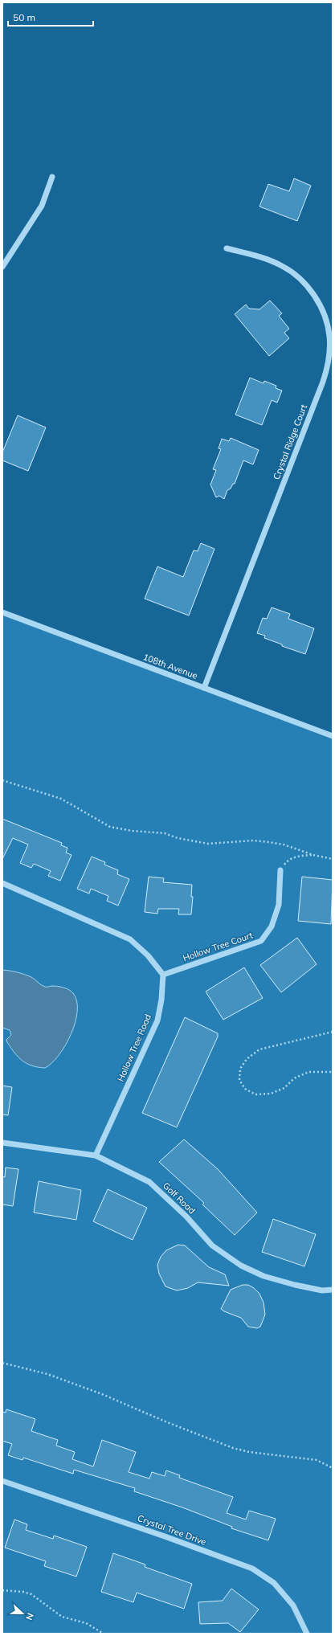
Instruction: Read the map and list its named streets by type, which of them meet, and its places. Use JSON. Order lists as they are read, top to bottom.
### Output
{
  "streets": {
    "street": [
      "Crystal Ridge Court",
      "108th Avenue",
      "Hollow Tree Court",
      "Hollow Tree Road",
      "Golf Road",
      "Crystal Tree Drive"
    ]
  },
  "crossings": [
    ["Crystal Ridge Court", "108th Avenue"],
    ["Hollow Tree Court", "Hollow Tree Road"],
    ["Hollow Tree Road", "Golf Road"]
  ],
  "scale_bar": "50 m",
  "north": "right"
}
